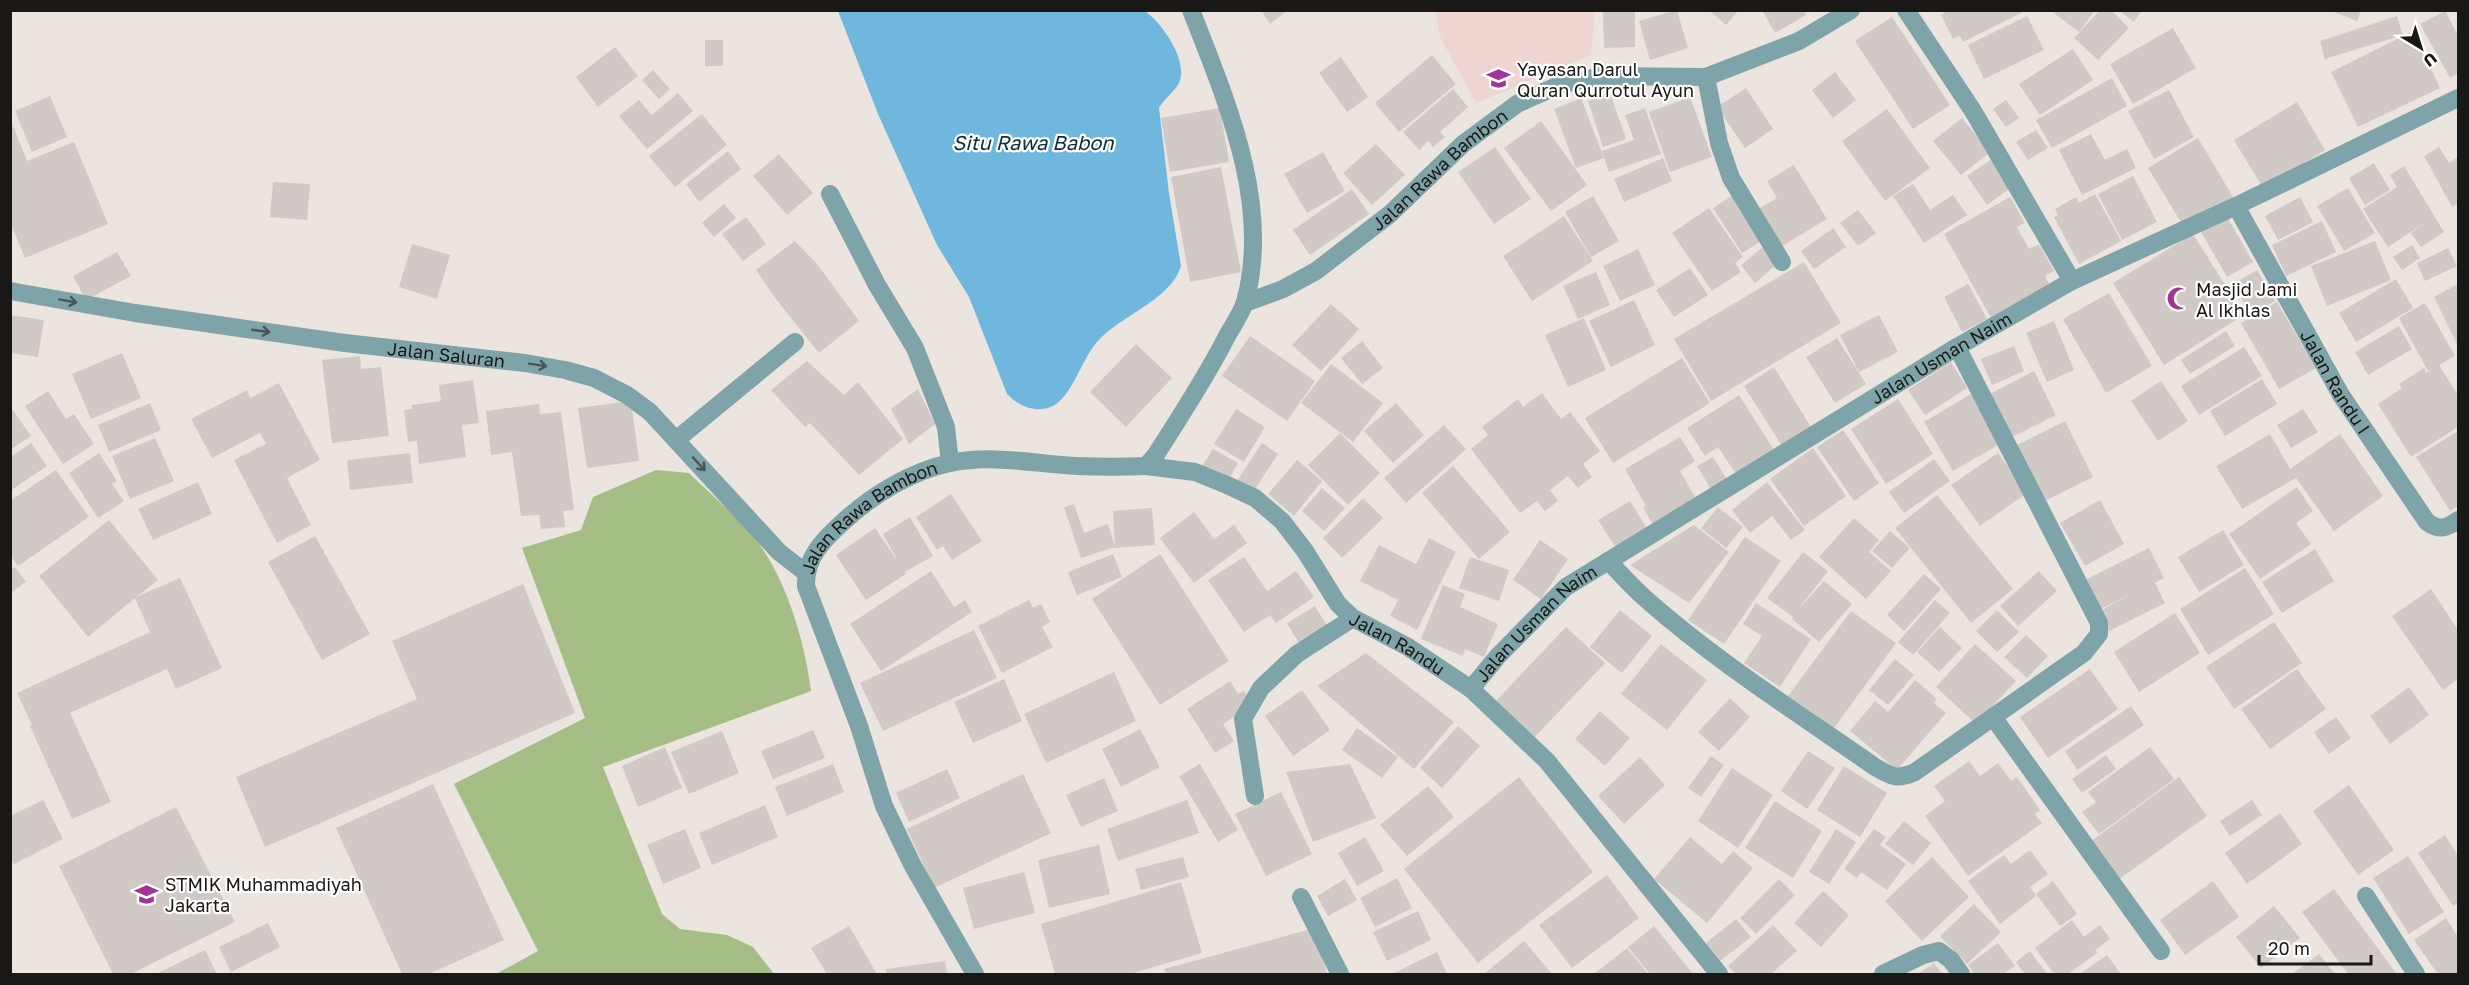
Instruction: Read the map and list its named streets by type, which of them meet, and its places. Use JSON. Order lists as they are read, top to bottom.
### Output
{
  "streets": {
    "street": [
      "Jalan Rawa Bambon",
      "Jalan Saluran",
      "Jalan Usman Naim",
      "Jalan Randu I",
      "Jalan Randu"
    ]
  },
  "crossings": [
    ["Jalan Rawa Bambon", "Jalan Saluran"],
    ["Jalan Rawa Bambon", "Jalan Randu"],
    ["Jalan Usman Naim", "Jalan Randu I"],
    ["Jalan Usman Naim", "Jalan Randu"]
  ],
  "one_way": ["Jalan Saluran"],
  "water": ["Situ Rawa Babon"],
  "places": {
    "school or university": ["Yayasan Darul Quran Qurrotul Ayun", "STMIK Muhammadiyah Jakarta"],
    "mosque": ["Masjid Jami Al Ikhlas"]
  },
  "scale_bar": "20 m",
  "north": "bottom right"
}
